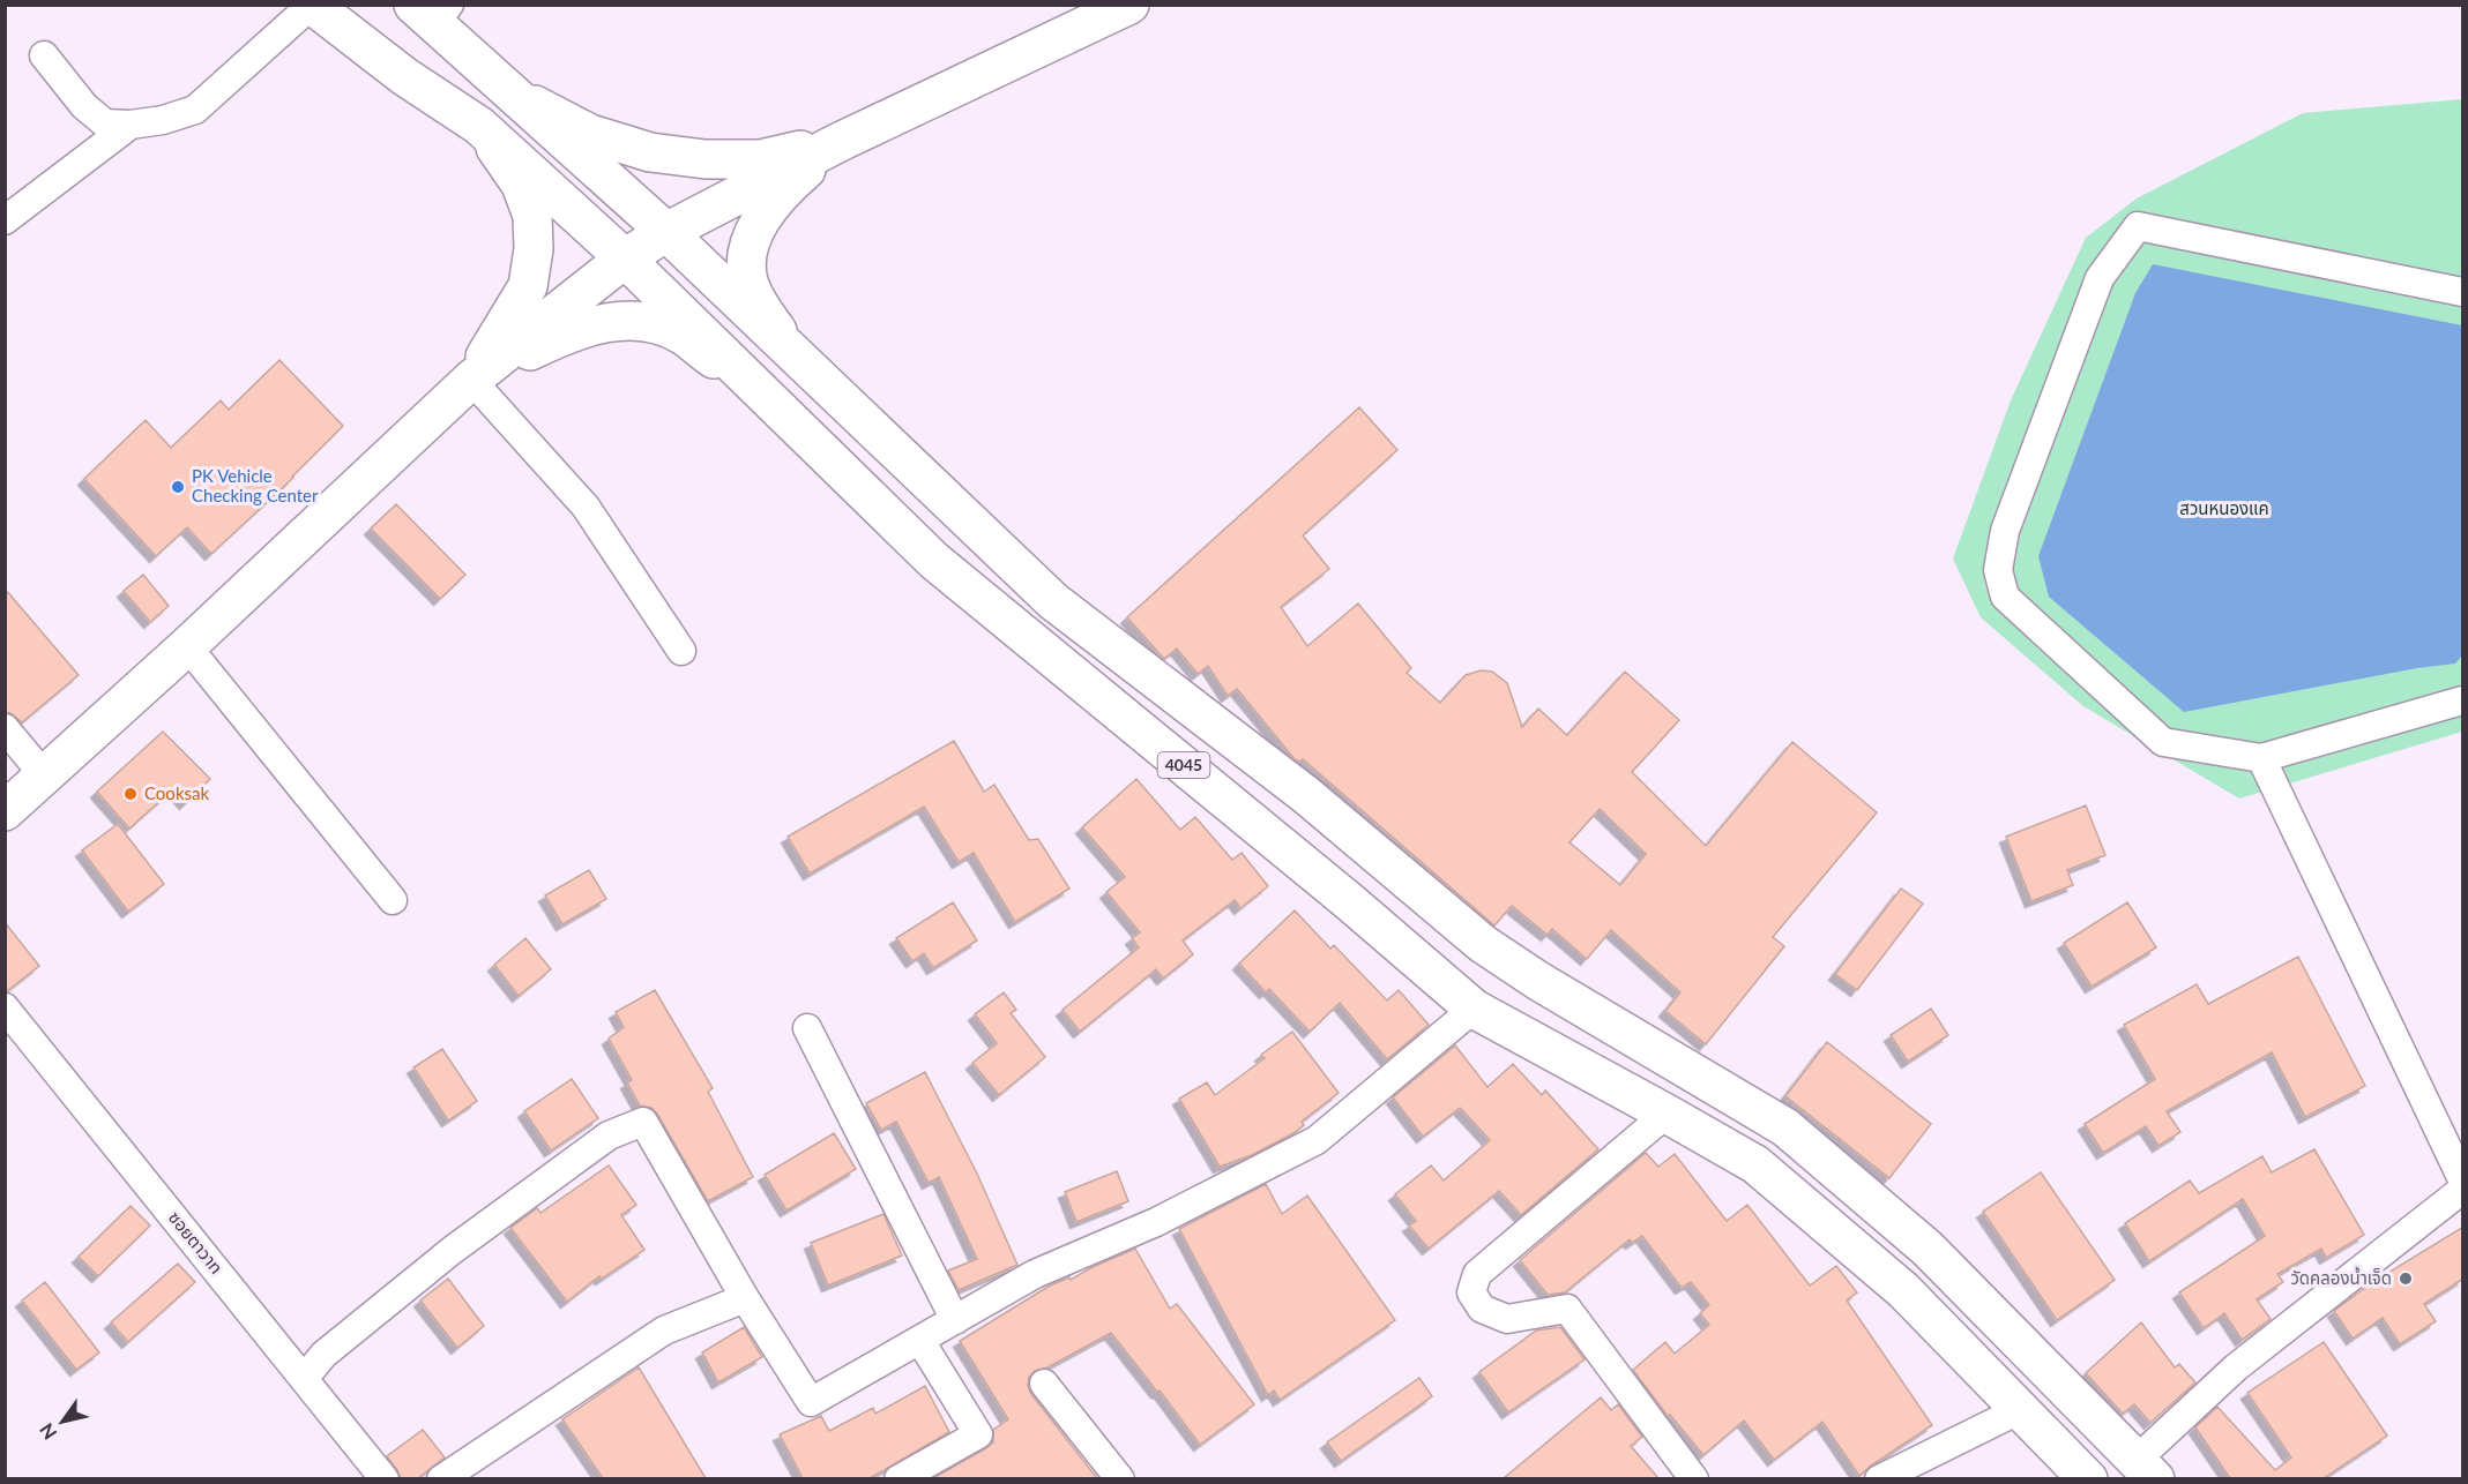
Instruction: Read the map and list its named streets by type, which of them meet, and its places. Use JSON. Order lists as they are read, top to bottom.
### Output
{
  "streets": {
    "main road": ["4045"],
    "street": ["ซอยตาวาท"]
  },
  "parks": ["สวนหนองแค"],
  "places": ["PK Vehicle Checking Center", "Cooksak", "วัดคลองน้ำเจ็ด"],
  "north": "bottom left"
}
